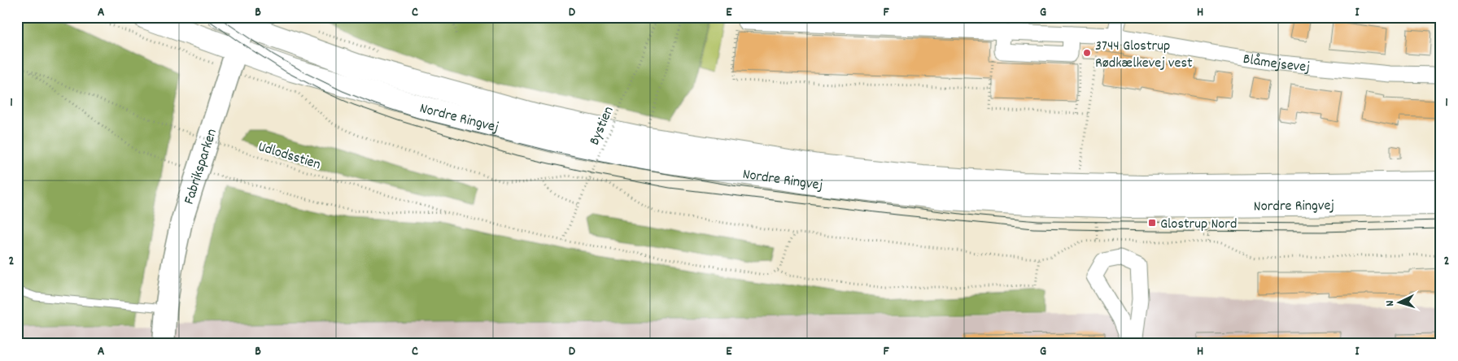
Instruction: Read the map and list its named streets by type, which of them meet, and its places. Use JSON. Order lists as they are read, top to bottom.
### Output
{
  "streets": {
    "main road": ["Nordre Ringvej"],
    "street": ["Blåmejsevej", "Fabriksparken"],
    "path": ["Bystien", "Udlodsstien"]
  },
  "crossings": [
    ["Nordre Ringvej", "Fabriksparken"],
    ["Bystien", "Udlodsstien"]
  ],
  "places": {
    "other": ["3744 Glostrup Rødkælkevej vest"],
    "transit": ["Glostrup Nord"]
  },
  "north": "left",
  "grid": {
    "columns": [
      "A",
      "B",
      "C",
      "D",
      "E",
      "F",
      "G",
      "H",
      "I"
    ],
    "rows": ["1", "2"]
  }
}
